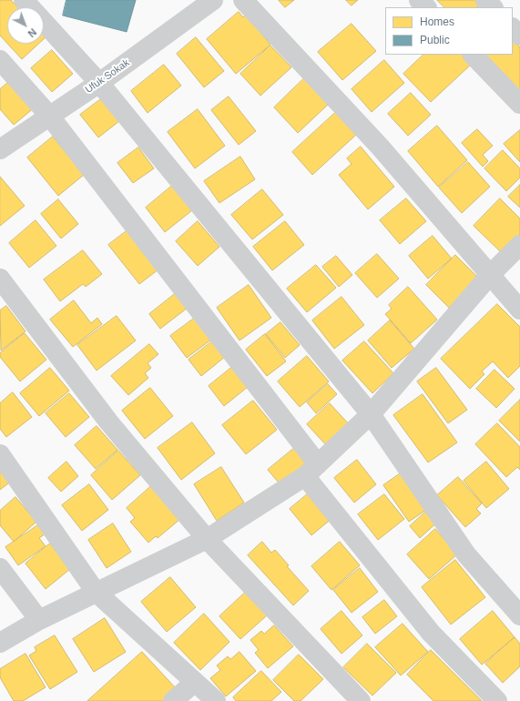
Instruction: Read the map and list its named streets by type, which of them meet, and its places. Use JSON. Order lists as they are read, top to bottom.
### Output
{
  "streets": {
    "street": ["Ufuk Sokak"]
  },
  "legend": ["Homes", "Public"],
  "north": "bottom right"
}
